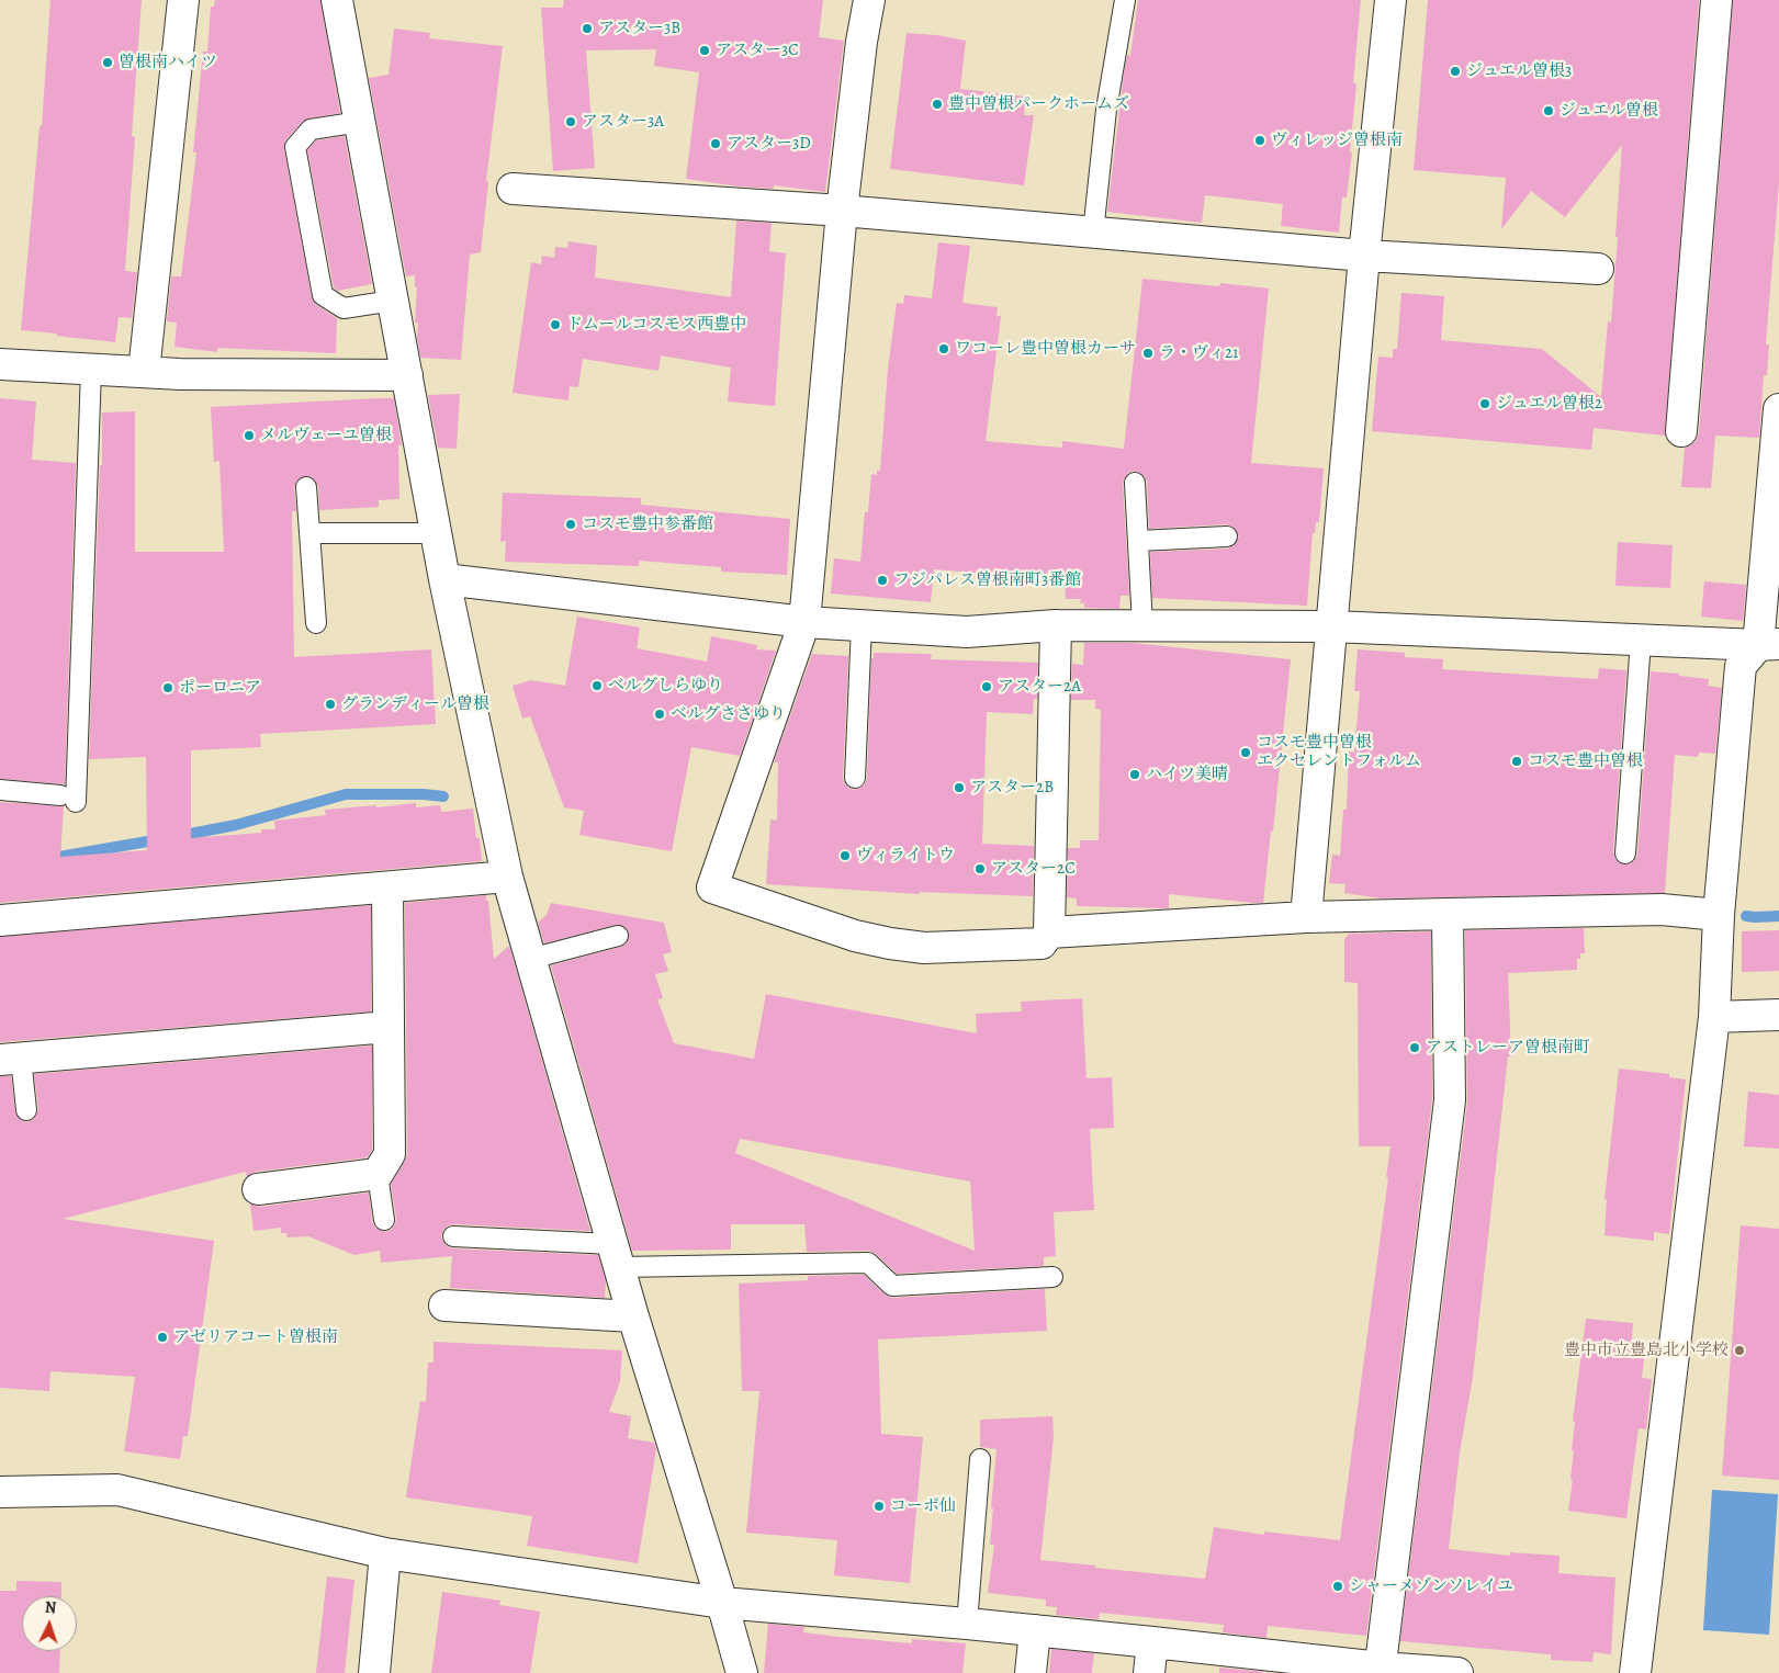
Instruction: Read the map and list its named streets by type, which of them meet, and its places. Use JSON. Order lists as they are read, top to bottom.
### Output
{
  "places": [
    "アスター3B",
    "アスター3C",
    "曽根南ハイツ",
    "ジュエル曽根3",
    "豊中曽根パークホームズ",
    "ジュエル曽根",
    "アスター3A",
    "ヴィレッジ曽根南",
    "アスター3D",
    "ドムールコスモス西豊中",
    "ワコーレ豊中曽根カーサ",
    "ラ・ヴィ21",
    "ジュエル曽根2",
    "メルヴェーユ曽根",
    "コスモ豊中参番館",
    "フジパレス曽根南町3番館",
    "ベルグしらゆり",
    "アスター2A",
    "ポーロニア",
    "グランディール曽根",
    "ベルグささゆり",
    "コスモ豊中曽根 エクセレントフォルム",
    "コスモ豊中曽根",
    "ハイツ美晴",
    "アスター2B",
    "ヴィライトウ",
    "アスター2C",
    "アストレーア曽根南町",
    "アゼリアコート曽根南",
    "豊中市立豊島北小学校",
    "コーポ仙",
    "シャーメゾンソレイユ"
  ],
  "north": "top"
}
